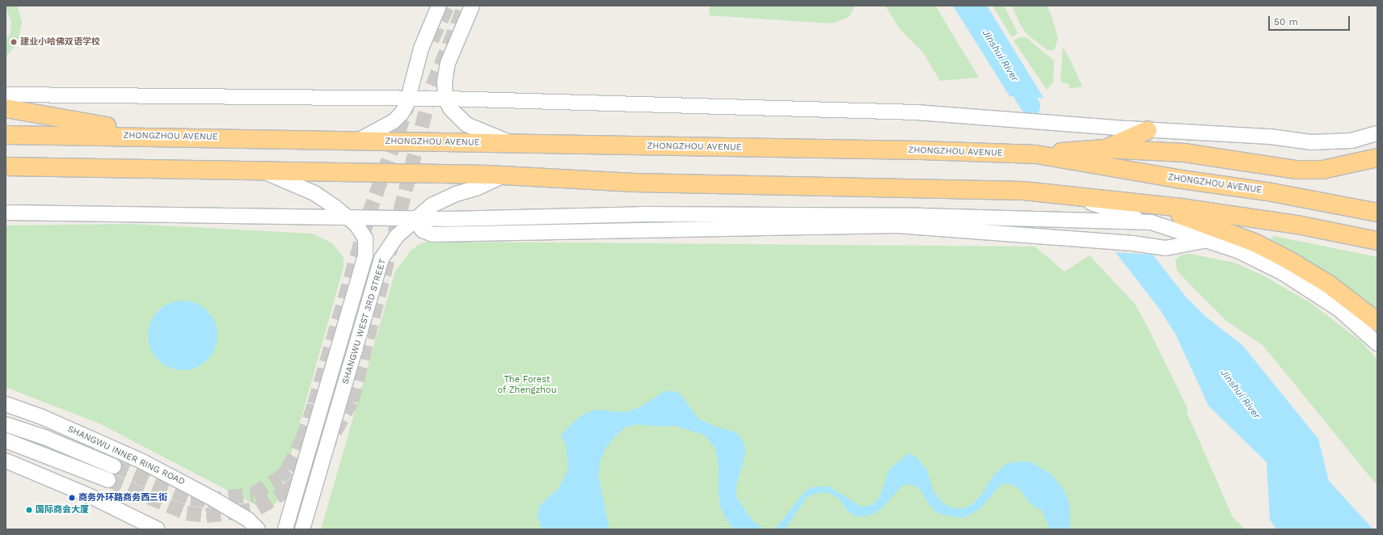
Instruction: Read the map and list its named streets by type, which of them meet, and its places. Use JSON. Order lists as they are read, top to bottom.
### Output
{
  "streets": {
    "highway": ["ZHONGZHOU AVENUE"],
    "street": ["SHANGWU WEST 3RD STREET", "SHANGWU INNER RING ROAD"]
  },
  "water": ["Jinshui River"],
  "parks": ["The Forest of Zhengzhou"],
  "places": ["建业小哈佛双语学校", "商务外环路商务西三街", "国际商会大厦"],
  "scale_bar": "50 m"
}
